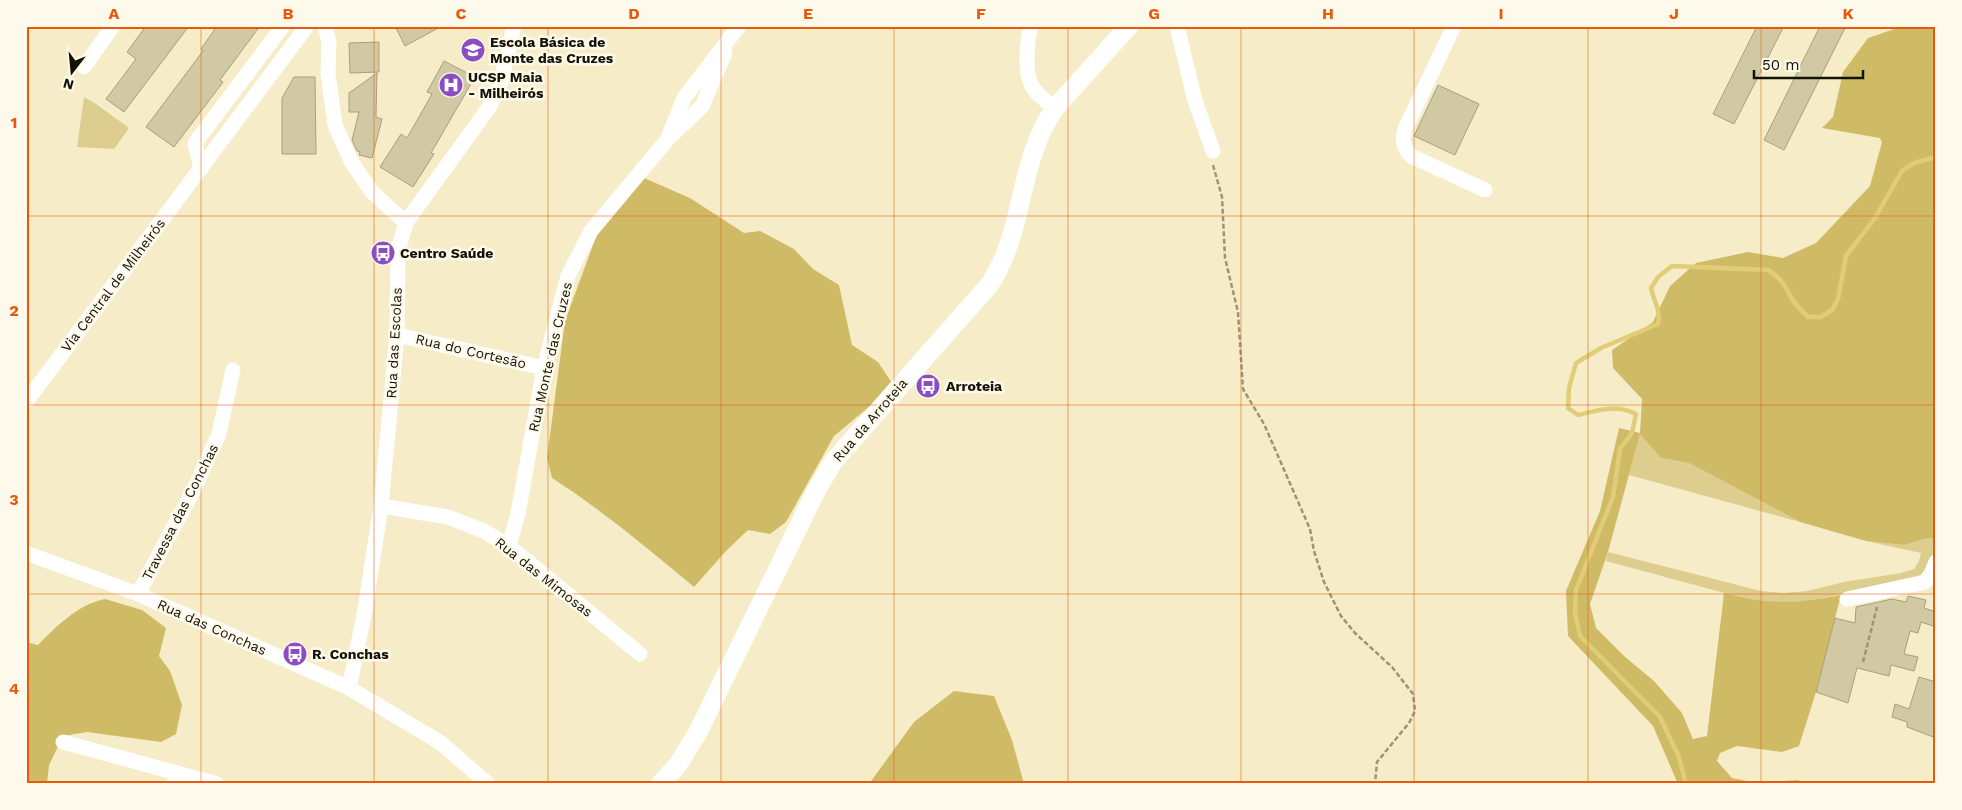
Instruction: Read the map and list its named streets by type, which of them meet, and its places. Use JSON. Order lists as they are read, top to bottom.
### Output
{
  "streets": {
    "main road": ["Rua da Arroteia"],
    "street": [
      "Via Central de Milheirós",
      "Rua das Escolas",
      "Rua do Cortesão",
      "Rua Monte das Cruzes",
      "Travessa das Conchas",
      "Rua das Mimosas",
      "Rua das Conchas"
    ]
  },
  "crossings": [
    ["Rua das Escolas", "Rua do Cortesão"],
    ["Rua das Escolas", "Rua das Mimosas"],
    ["Rua das Escolas", "Rua das Conchas"],
    ["Rua do Cortesão", "Rua Monte das Cruzes"],
    ["Rua Monte das Cruzes", "Rua das Mimosas"],
    ["Travessa das Conchas", "Rua das Conchas"]
  ],
  "places": {
    "school or university": ["Escola Básica de Monte das Cruzes"],
    "hospital": ["UCSP Maia - Milheirós"],
    "bus stop": ["Centro Saúde", "Arroteia", "R. Conchas"]
  },
  "scale_bar": "50 m",
  "north": "bottom",
  "grid": {
    "columns": [
      "A",
      "B",
      "C",
      "D",
      "E",
      "F",
      "G",
      "H",
      "I",
      "J",
      "K"
    ],
    "rows": [
      "1",
      "2",
      "3",
      "4"
    ]
  }
}
